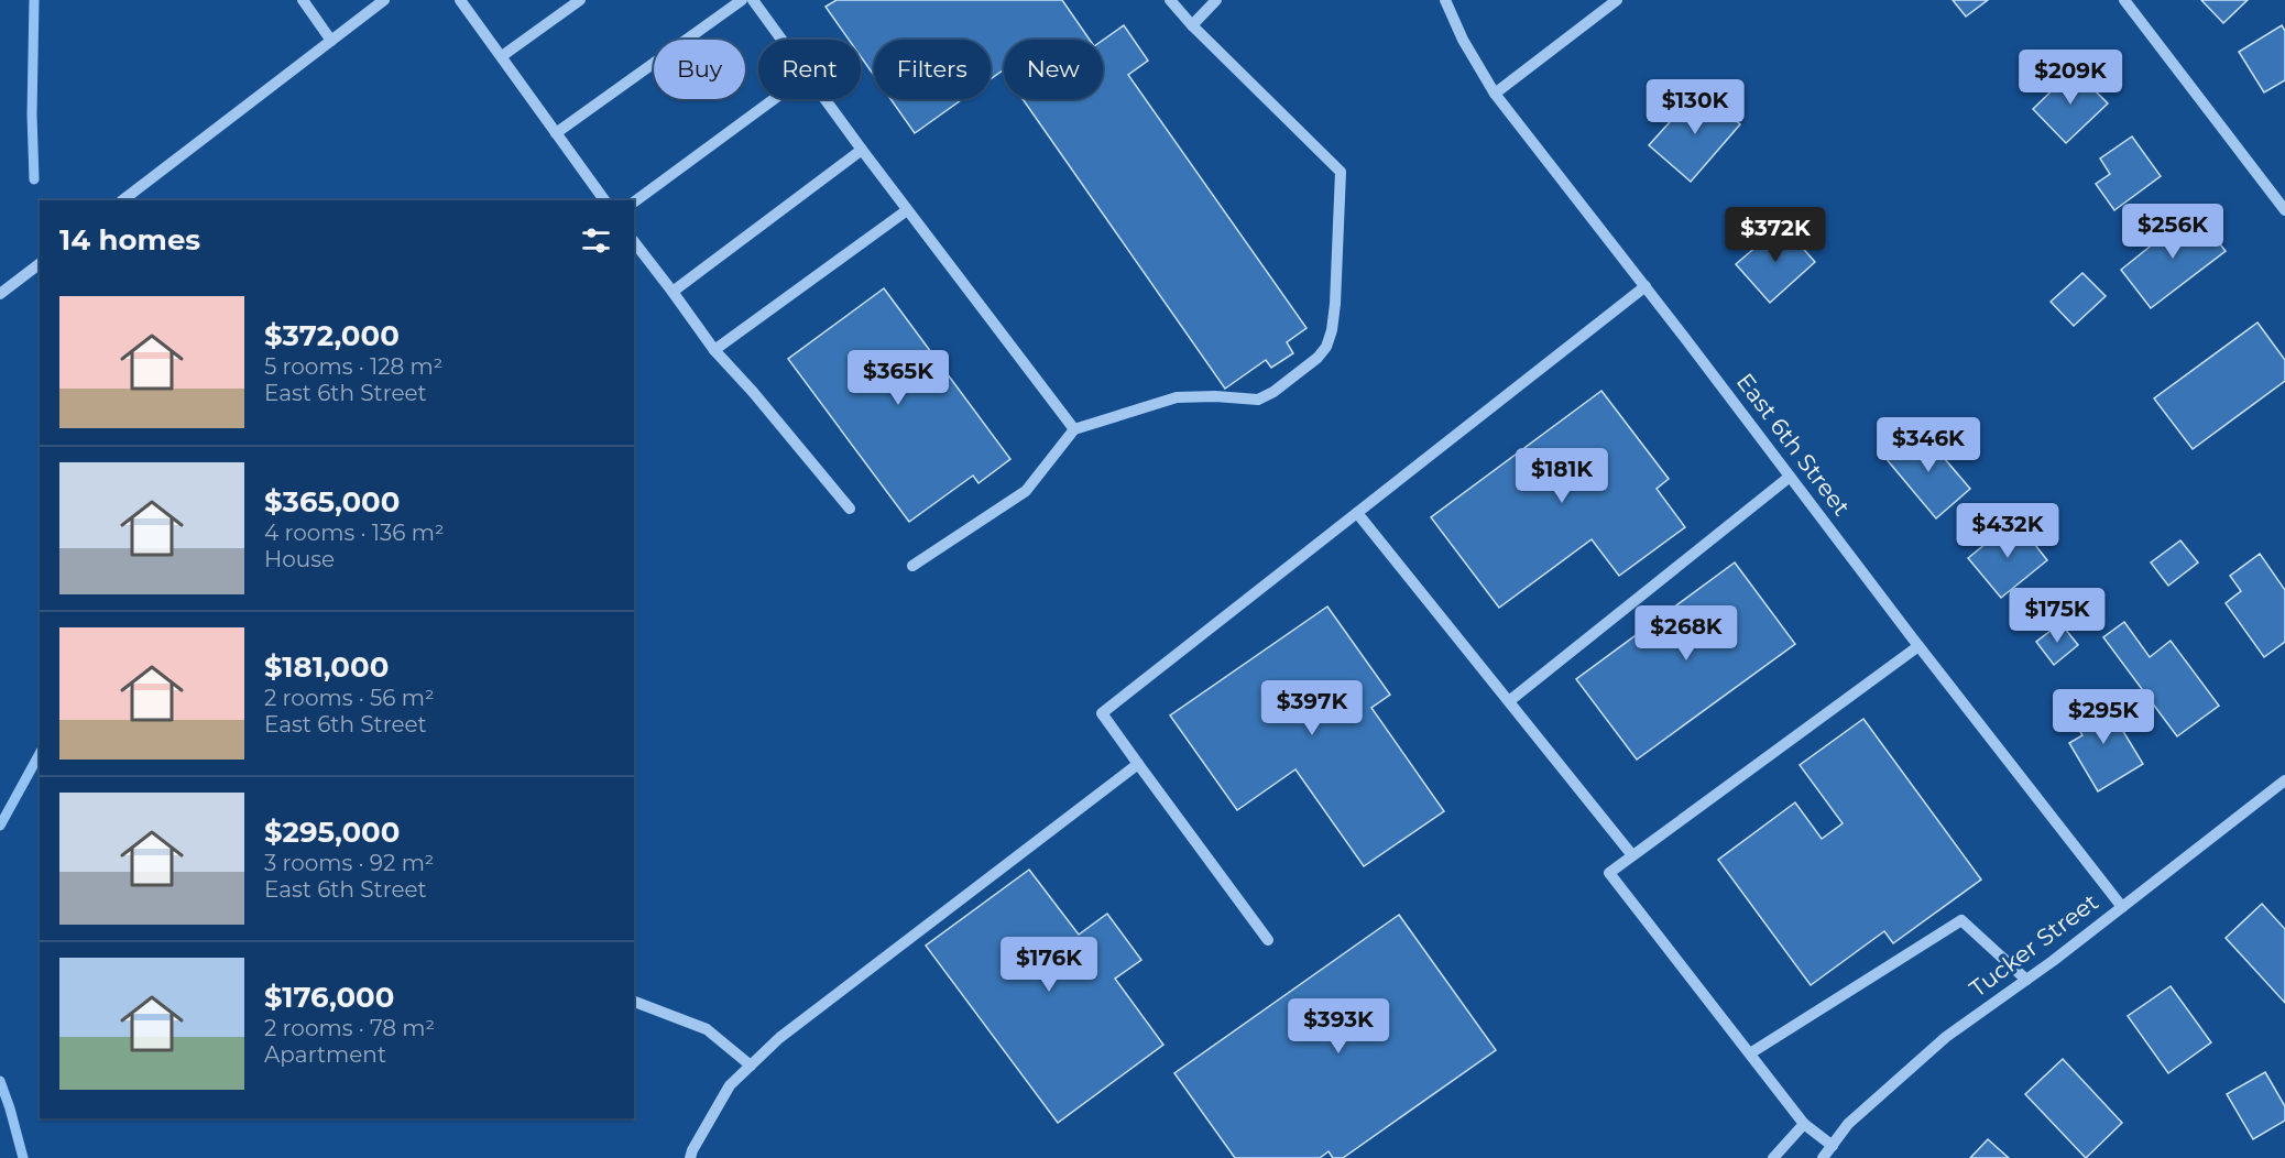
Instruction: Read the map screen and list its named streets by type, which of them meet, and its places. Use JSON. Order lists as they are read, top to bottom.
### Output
{
  "streets": {
    "street": ["East 6th Street", "Tucker Street"]
  },
  "crossings": [
    ["East 6th Street", "Tucker Street"]
  ],
  "page": {
    "chip": [
      "Buy",
      "Rent",
      "Filters",
      "New"
    ],
    "price": [
      "$209K",
      "$130K",
      "$256K",
      "$372K",
      "$365K",
      "$346K",
      "$181K",
      "$432K",
      "$175K",
      "$268K",
      "$397K",
      "$295K",
      "$176K",
      "$393K"
    ],
    "heading": "14 homes",
    "list": [
      {
        "name": "$372,000",
        "note": "5 rooms · 128 m² · East 6th Street"
      },
      {
        "name": "$365,000",
        "note": "4 rooms · 136 m² · House"
      },
      {
        "name": "$181,000",
        "note": "2 rooms · 56 m² · East 6th Street"
      },
      {
        "name": "$295,000",
        "note": "3 rooms · 92 m² · East 6th Street"
      },
      {
        "name": "$176,000",
        "note": "2 rooms · 78 m² · Apartment"
      }
    ]
  }
}
